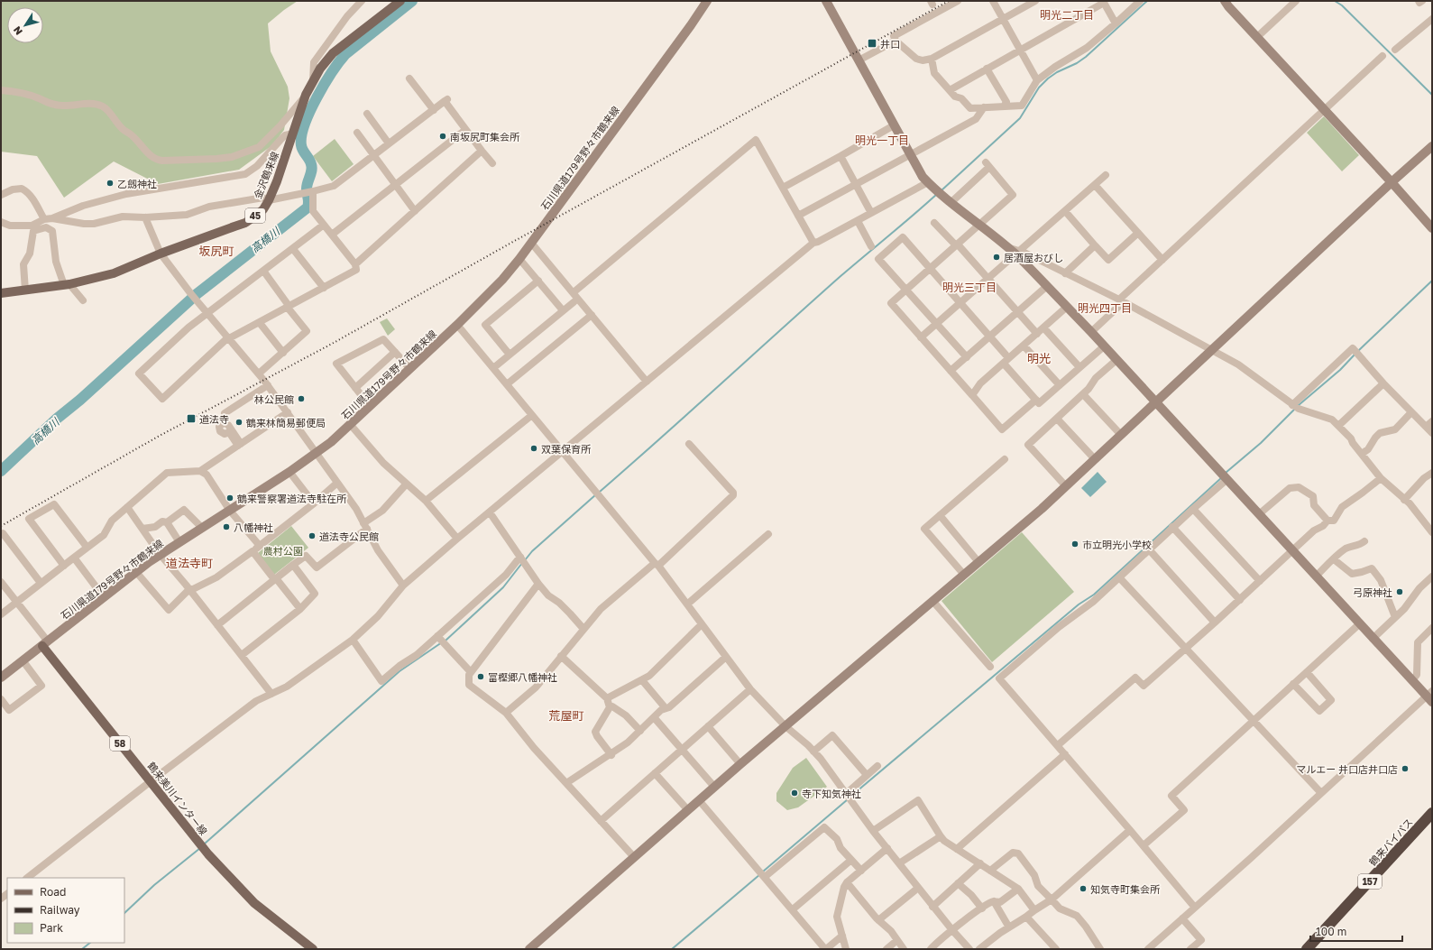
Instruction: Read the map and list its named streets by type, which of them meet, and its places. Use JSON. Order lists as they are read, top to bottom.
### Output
{
  "streets": {
    "highway": ["鶴来バイパス", "157"],
    "main road": [
      "金沢鶴来線",
      "45",
      "58",
      "鶴来美川インター線"
    ],
    "street": ["石川県道179号野々市鶴来線"]
  },
  "crossings": [
    ["石川県道179号野々市鶴来線", "鶴来美川インター線"]
  ],
  "districts": [
    "明光二丁目",
    "明光一丁目",
    "坂尻町",
    "明光三丁目",
    "明光四丁目",
    "明光",
    "道法寺町",
    "荒屋町"
  ],
  "water": ["高橋川"],
  "parks": ["農村公園"],
  "places": {
    "transit": ["井口", "道法寺"],
    "other": [
      "南坂尻町集会所",
      "乙劔神社",
      "居酒屋おびし",
      "林公民館",
      "鶴来林簡易郵便局",
      "双葉保育所",
      "鶴来警察署道法寺駐在所",
      "八幡神社",
      "道法寺公民館",
      "市立明光小学校",
      "弓原神社",
      "富樫郷八幡神社",
      "マルエー 井口店井口店",
      "寺下知気神社",
      "知気寺町集会所"
    ]
  },
  "legend": ["Road", "Railway", "Park"],
  "scale_bar": "100 m",
  "north": "bottom left"
}
